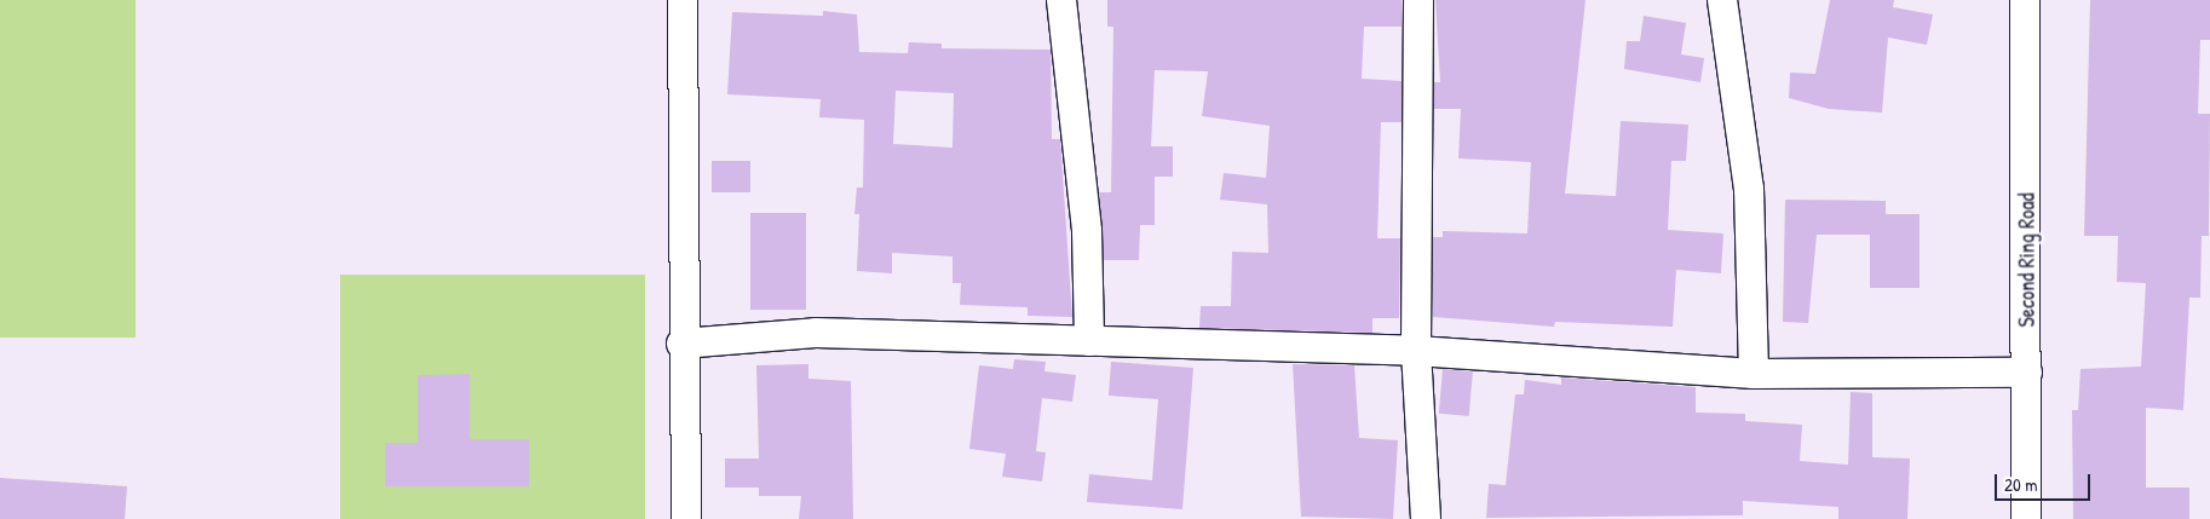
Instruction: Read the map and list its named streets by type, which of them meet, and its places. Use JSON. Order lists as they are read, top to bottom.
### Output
{
  "streets": {
    "street": ["Second Ring Road"]
  },
  "scale_bar": "20 m"
}
